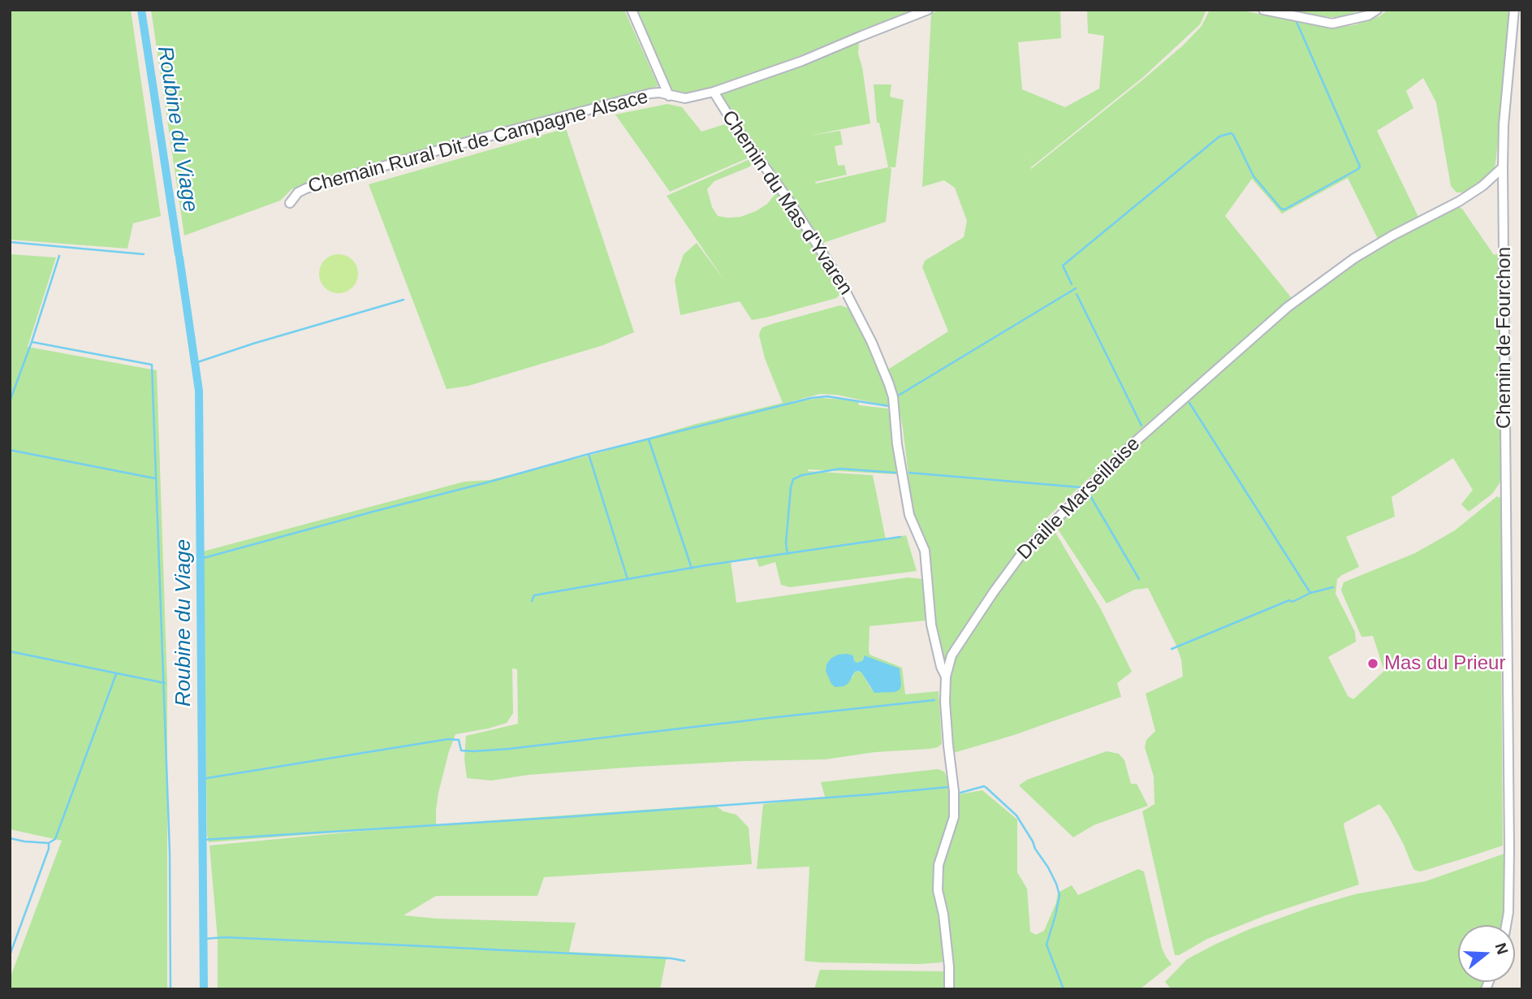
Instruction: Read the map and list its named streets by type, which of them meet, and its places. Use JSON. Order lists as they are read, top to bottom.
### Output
{
  "streets": {
    "street": [
      "Chemain Rural Dit de Campagne Alsace",
      "Chemin du Mas d'Yvaren",
      "Chemin de Fourchon",
      "Draille Marseillaise"
    ]
  },
  "crossings": [
    ["Chemain Rural Dit de Campagne Alsace", "Chemin du Mas d'Yvaren"],
    ["Chemin du Mas d'Yvaren", "Draille Marseillaise"],
    ["Chemin de Fourchon", "Draille Marseillaise"]
  ],
  "water": ["Roubine du Viage"],
  "places": ["Mas du Prieur"],
  "north": "right"
}
